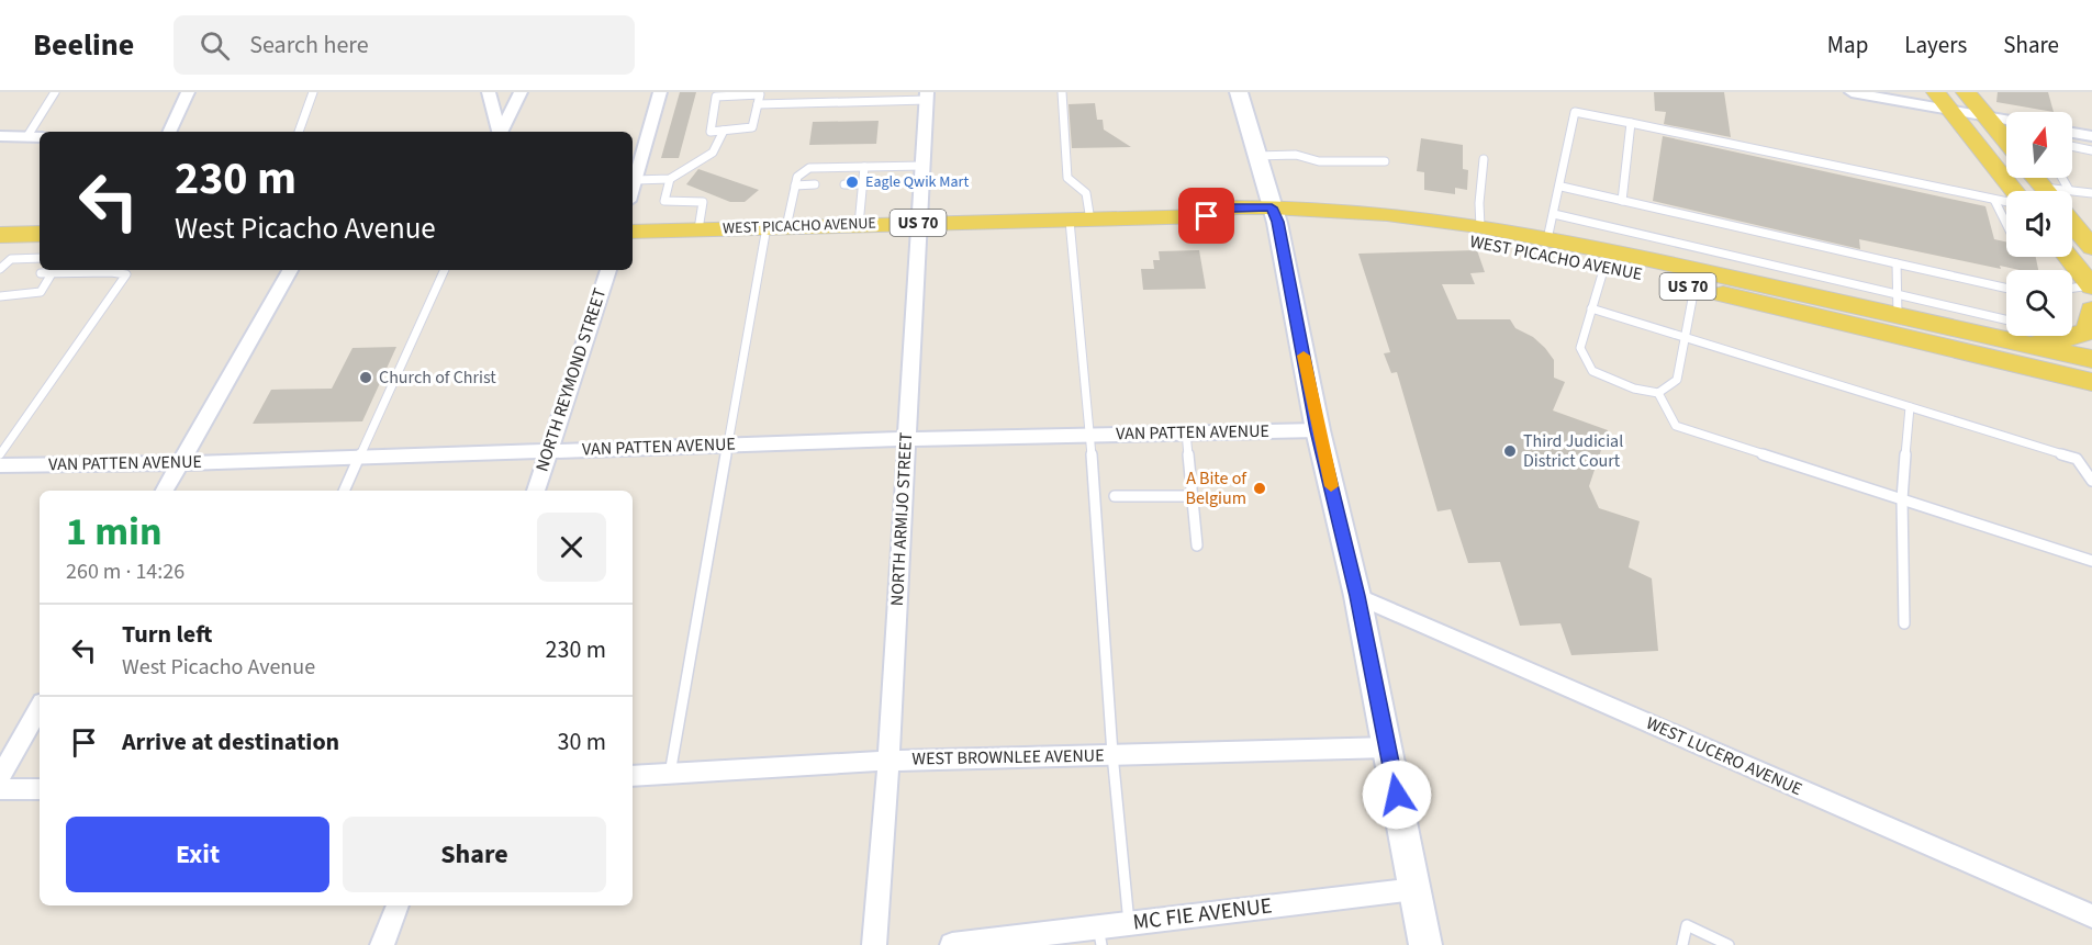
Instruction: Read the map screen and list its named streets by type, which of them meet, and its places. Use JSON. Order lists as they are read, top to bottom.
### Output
{
  "streets": {
    "main road": ["US 70", "WEST PICACHO AVENUE"],
    "street": [
      "NORTH REYMOND STREET",
      "VAN PATTEN AVENUE",
      "NORTH ARMIJO STREET",
      "WEST LUCERO AVENUE",
      "WEST BROWNLEE AVENUE",
      "MC FIE AVENUE"
    ]
  },
  "crossings": [
    ["WEST PICACHO AVENUE", "NORTH ARMIJO STREET"],
    ["NORTH REYMOND STREET", "VAN PATTEN AVENUE"],
    ["VAN PATTEN AVENUE", "NORTH ARMIJO STREET"],
    ["NORTH ARMIJO STREET", "WEST BROWNLEE AVENUE"]
  ],
  "places": [
    "Eagle Qwik Mart",
    "Church of Christ",
    "Third Judicial District Court",
    "A Bite of Belgium"
  ],
  "north": "top",
  "page": {
    "header": "Beeline",
    "search": "Search here",
    "nav": ["Map", "Layers", "Share"],
    "turn": ["230 m", "West Picacho Avenue"],
    "heading": ["1 min", "260 m · 14:26"],
    "list": [
      {
        "name": "Turn left",
        "note": "West Picacho Avenue",
        "value": "230 m"
      },
      {
        "name": "Arrive at destination",
        "value": "30 m"
      }
    ],
    "buttons": ["Exit", "Share"]
  }
}
